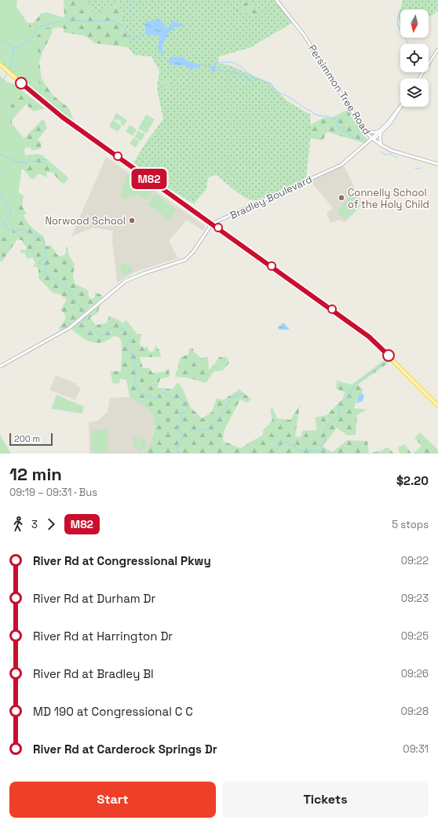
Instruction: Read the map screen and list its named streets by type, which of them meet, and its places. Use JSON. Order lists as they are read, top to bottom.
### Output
{
  "streets": {
    "main road": ["Persimmon Tree Road", "Bradley Boulevard"]
  },
  "crossings": [
    ["Persimmon Tree Road", "Bradley Boulevard"]
  ],
  "places": ["Connelly School of the Holy Child", "Norwood School"],
  "lines": ["bus line M82"],
  "scale_bar": "200 m",
  "north": "bottom",
  "page": {
    "on_map": "M82",
    "scale": "200 m",
    "heading": ["12 min", "09:19 – 09:31 · Bus", "$2.20"],
    "legs": ["3", "M82", "5 stops"],
    "list": [
      {
        "name": "River Rd at Congressional Pkwy",
        "value": "09:22"
      },
      {
        "name": "River Rd at Durham Dr",
        "value": "09:23"
      },
      {
        "name": "River Rd at Harrington Dr",
        "value": "09:25"
      },
      {
        "name": "River Rd at Bradley Bl",
        "value": "09:26"
      },
      {
        "name": "MD 190 at Congressional C C",
        "value": "09:28"
      },
      {
        "name": "River Rd at Carderock Springs Dr",
        "value": "09:31"
      }
    ],
    "buttons": ["Start", "Tickets"]
  }
}
